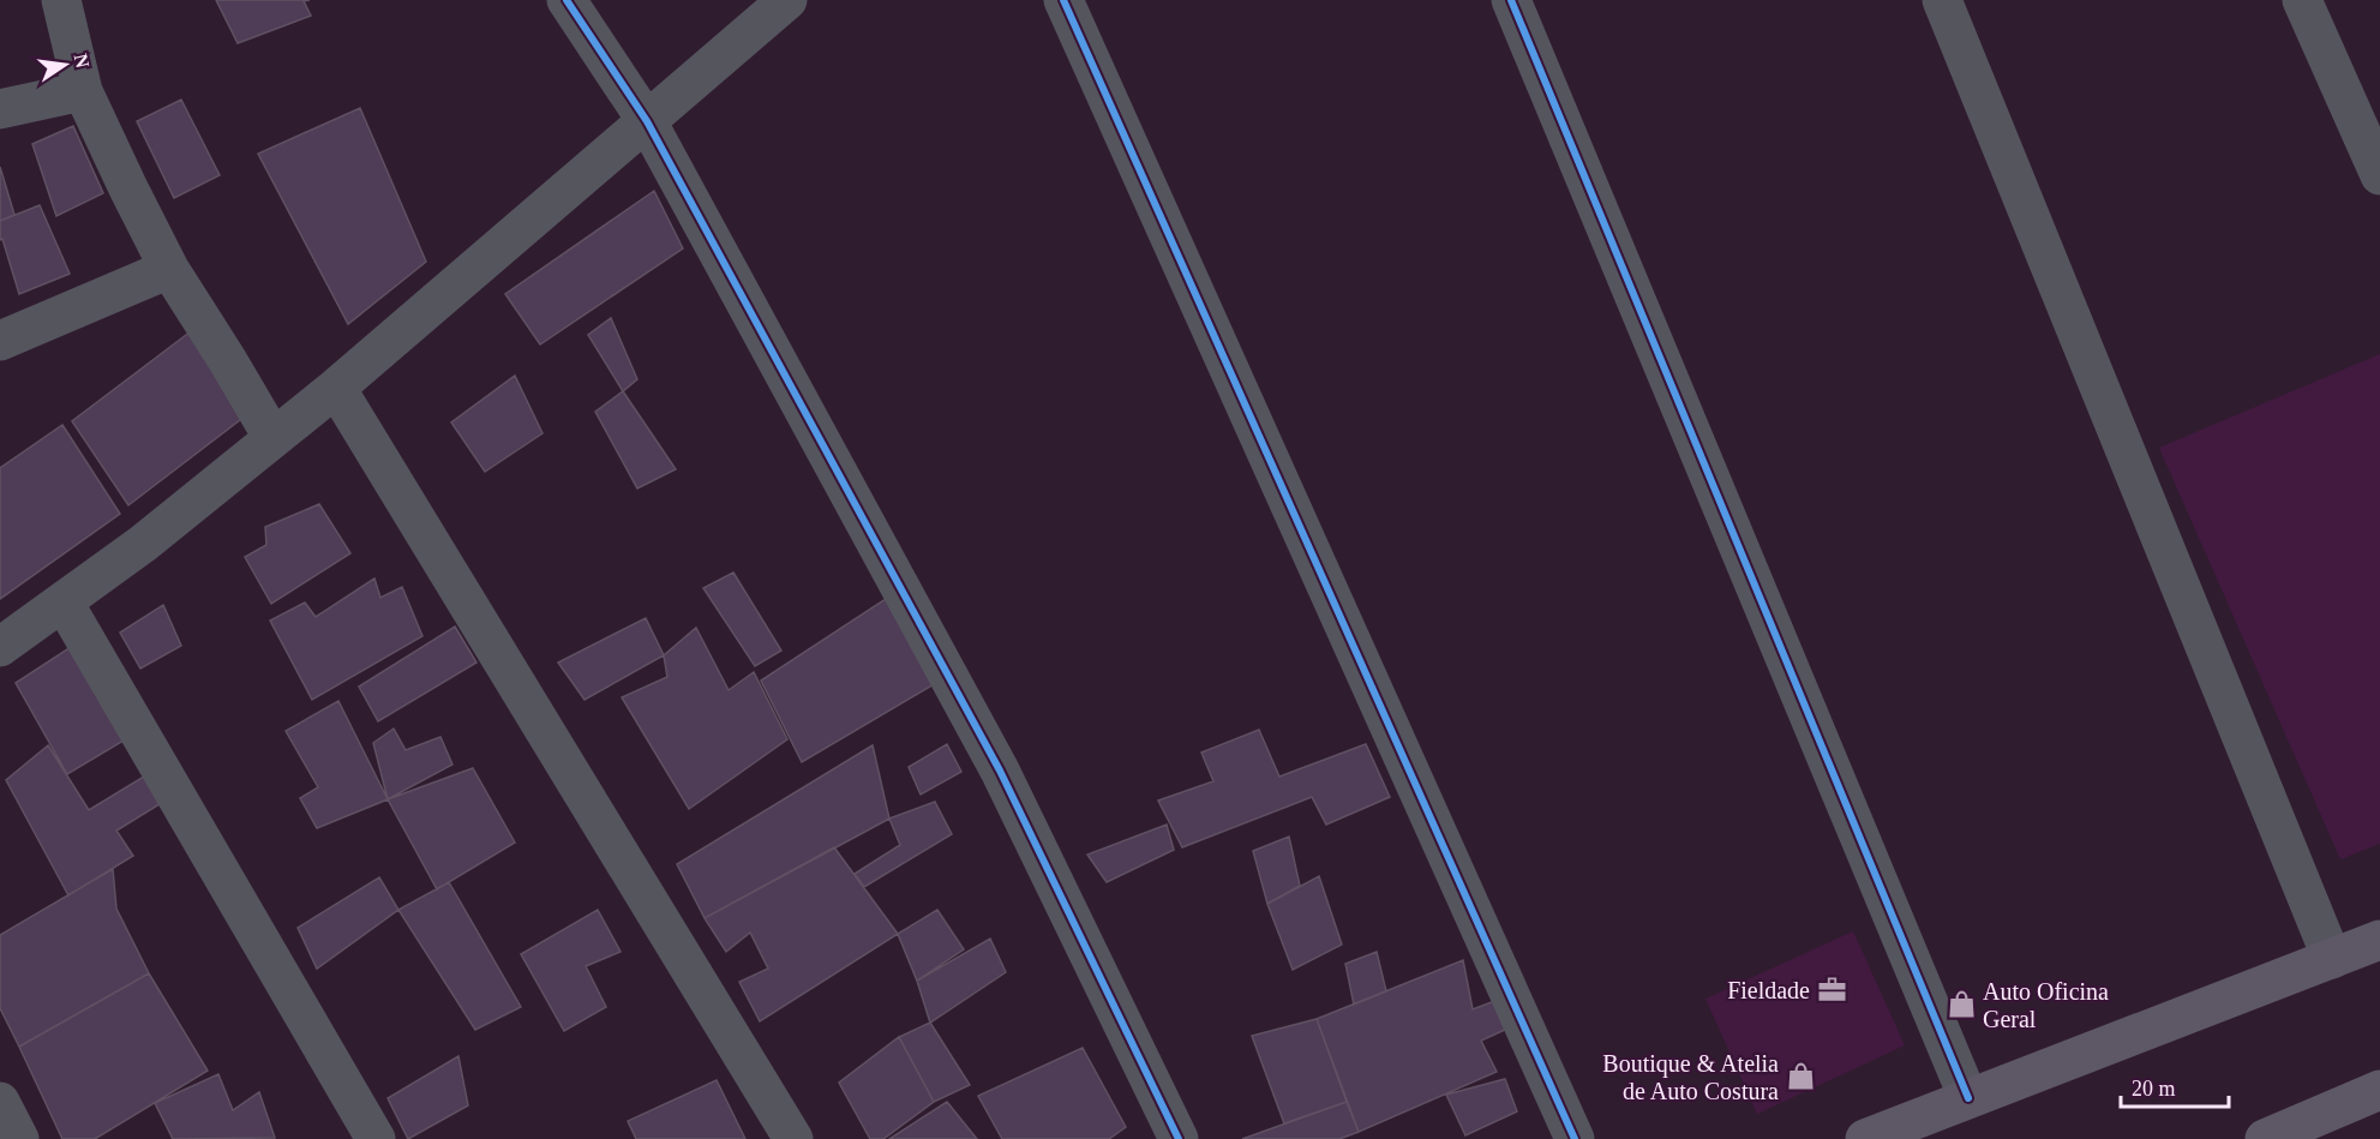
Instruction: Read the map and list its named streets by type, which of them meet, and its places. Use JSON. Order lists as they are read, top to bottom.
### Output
{
  "places": {
    "office": ["Fieldade"],
    "shop": ["Auto Oficina Geral", "Boutique & Atelia de Auto Costura"]
  },
  "scale_bar": "20 m",
  "north": "right"
}
